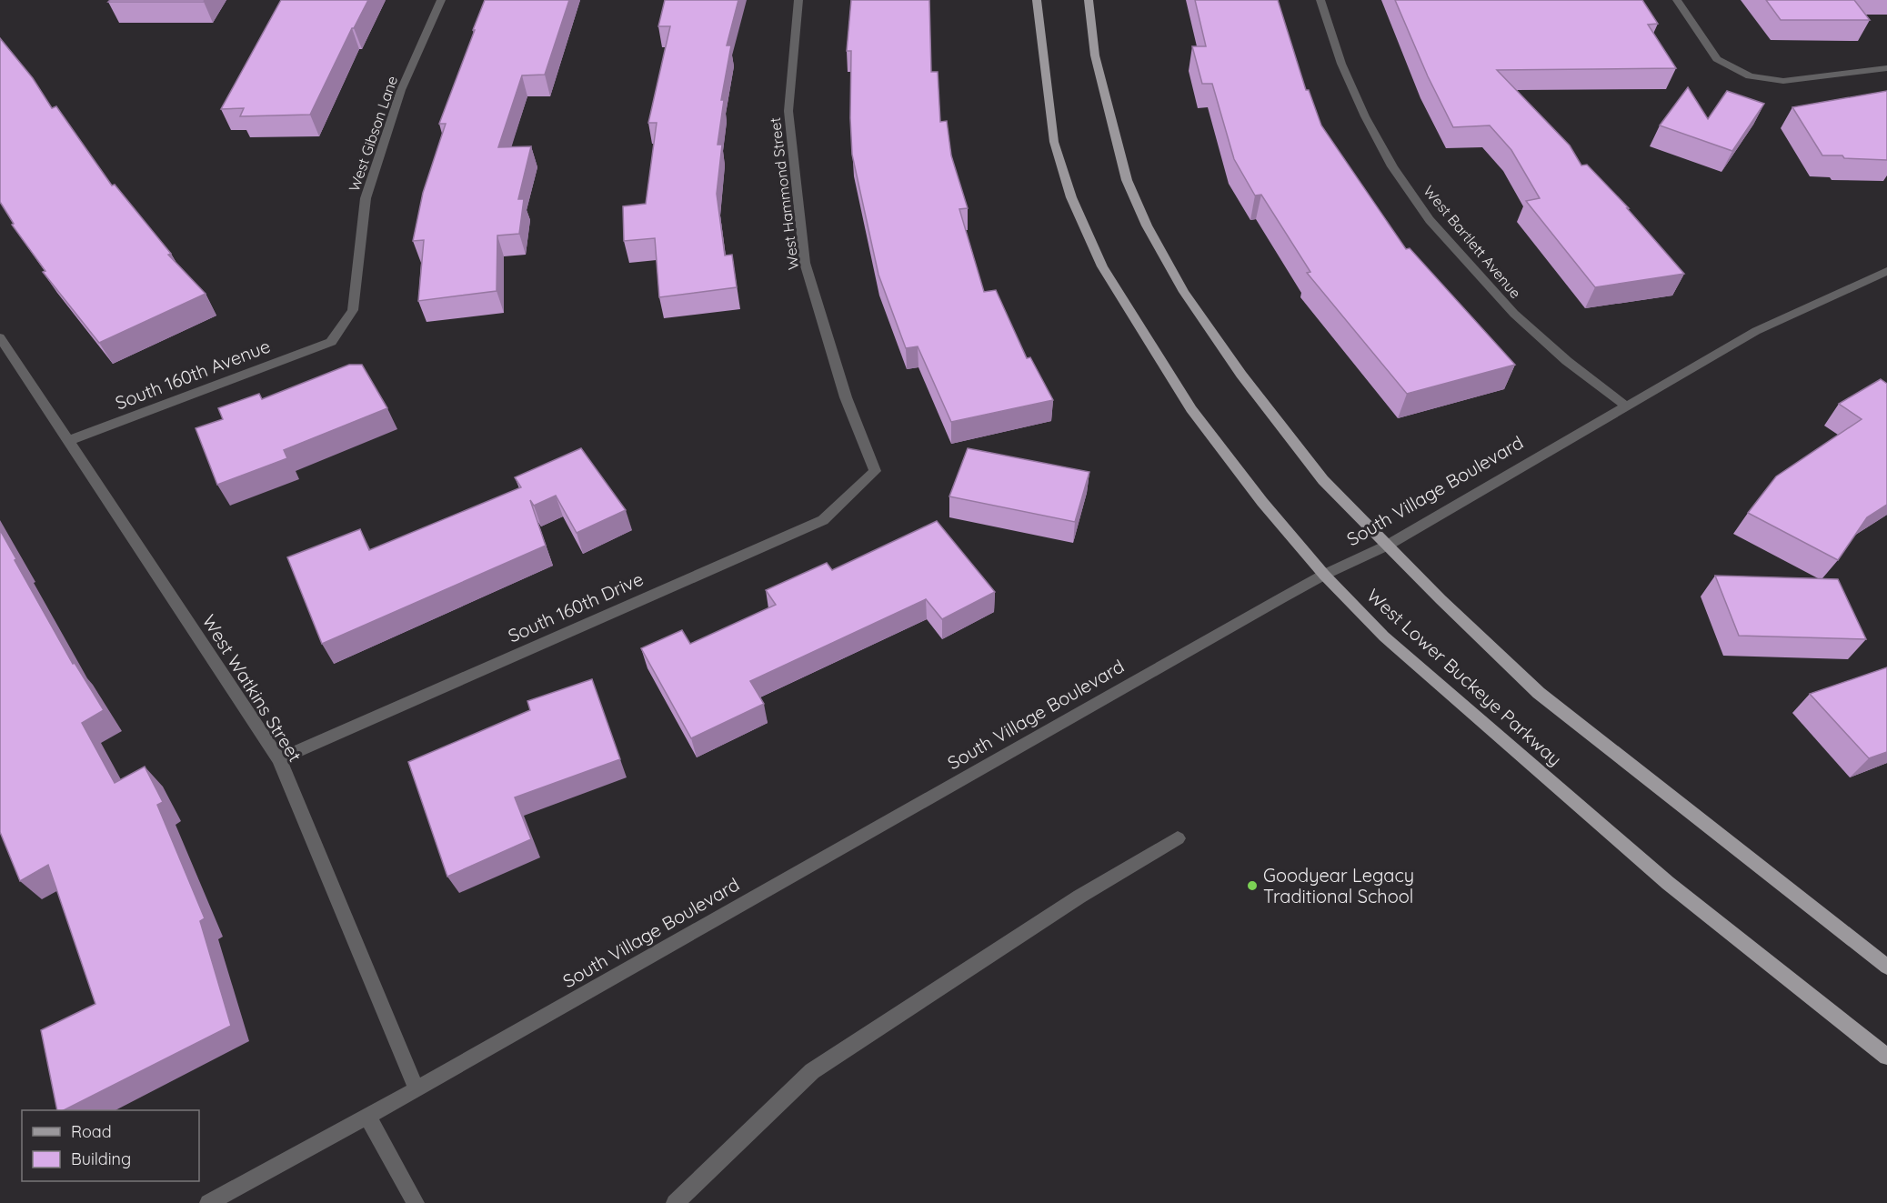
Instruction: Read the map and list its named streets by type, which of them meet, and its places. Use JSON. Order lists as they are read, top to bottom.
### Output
{
  "streets": {
    "main road": ["West Lower Buckeye Parkway"],
    "street": [
      "West Gibson Lane",
      "West Hammond Street",
      "West Bartlett Avenue",
      "South 160th Avenue",
      "South Village Boulevard",
      "South 160th Drive",
      "West Watkins Street"
    ]
  },
  "crossings": [
    ["West Gibson Lane", "South 160th Avenue"],
    ["West Hammond Street", "South 160th Drive"],
    ["West Bartlett Avenue", "South Village Boulevard"],
    ["South 160th Avenue", "West Watkins Street"],
    ["South Village Boulevard", "West Lower Buckeye Parkway"],
    ["South Village Boulevard", "West Watkins Street"],
    ["South 160th Drive", "West Watkins Street"]
  ],
  "places": ["Goodyear Legacy Traditional School"],
  "legend": ["Road", "Building"]
}
